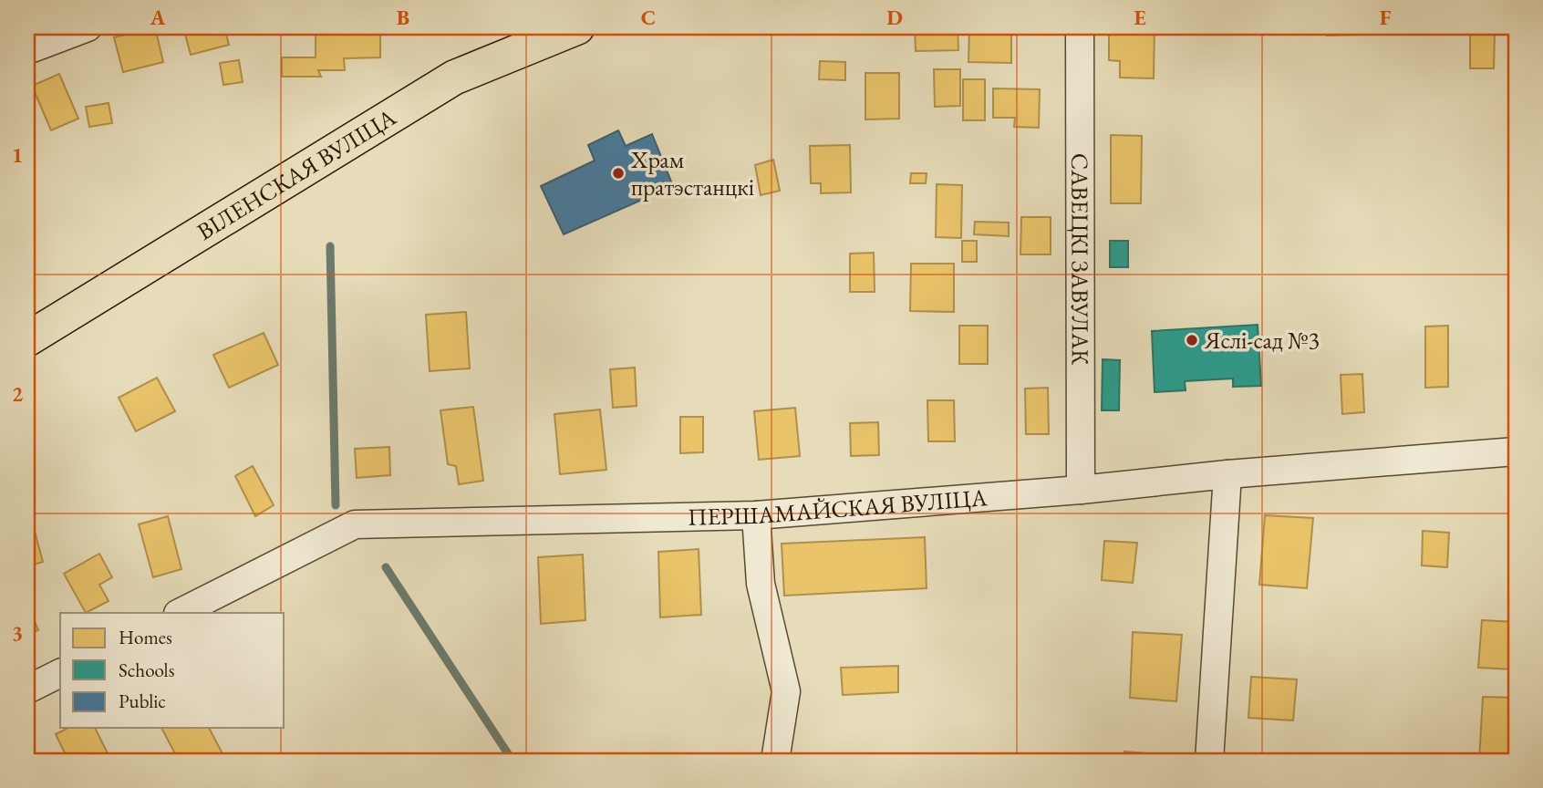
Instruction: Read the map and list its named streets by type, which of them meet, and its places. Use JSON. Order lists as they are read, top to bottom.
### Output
{
  "streets": {
    "main road": ["ВІЛЕНСКАЯ ВУЛІЦА"],
    "street": ["САВЕЦКІ ЗАВУЛАК", "ПЕРШАМАЙСКАЯ ВУЛІЦА"]
  },
  "crossings": [
    ["САВЕЦКІ ЗАВУЛАК", "ПЕРШАМАЙСКАЯ ВУЛІЦА"]
  ],
  "places": ["Храм пратэстанцкі", "Яслі-сад №3"],
  "legend": ["Homes", "Schools", "Public"],
  "grid": {
    "columns": [
      "A",
      "B",
      "C",
      "D",
      "E",
      "F"
    ],
    "rows": ["1", "2", "3"]
  }
}
